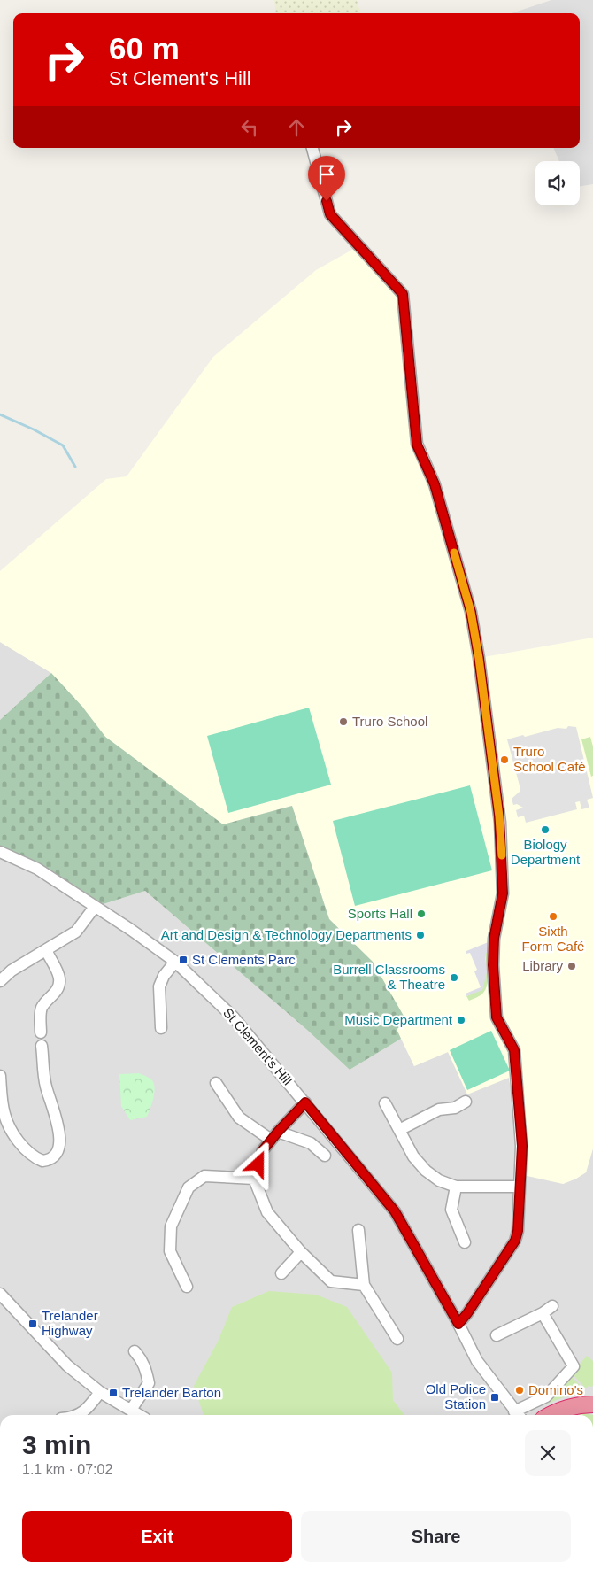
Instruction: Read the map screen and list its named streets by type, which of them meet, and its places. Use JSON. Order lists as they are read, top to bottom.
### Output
{
  "streets": {
    "street": ["St Clement's Hill"]
  },
  "places": {
    "other": [
      "Truro School",
      "Truro School Café",
      "Biology Department",
      "Sports Hall",
      "Sixth Form Café",
      "Art and Design & Technology Departments",
      "Library",
      "Burrell Classrooms & Theatre",
      "Music Department",
      "Domino's"
    ],
    "transit": [
      "St Clements Parc",
      "Trelander Highway",
      "Trelander Barton",
      "Old Police Station"
    ]
  },
  "page": {
    "turn": ["60 m", "St Clement's Hill"],
    "heading": ["3 min", "1.1 km · 07:02"],
    "buttons": ["Exit", "Share"]
  }
}
